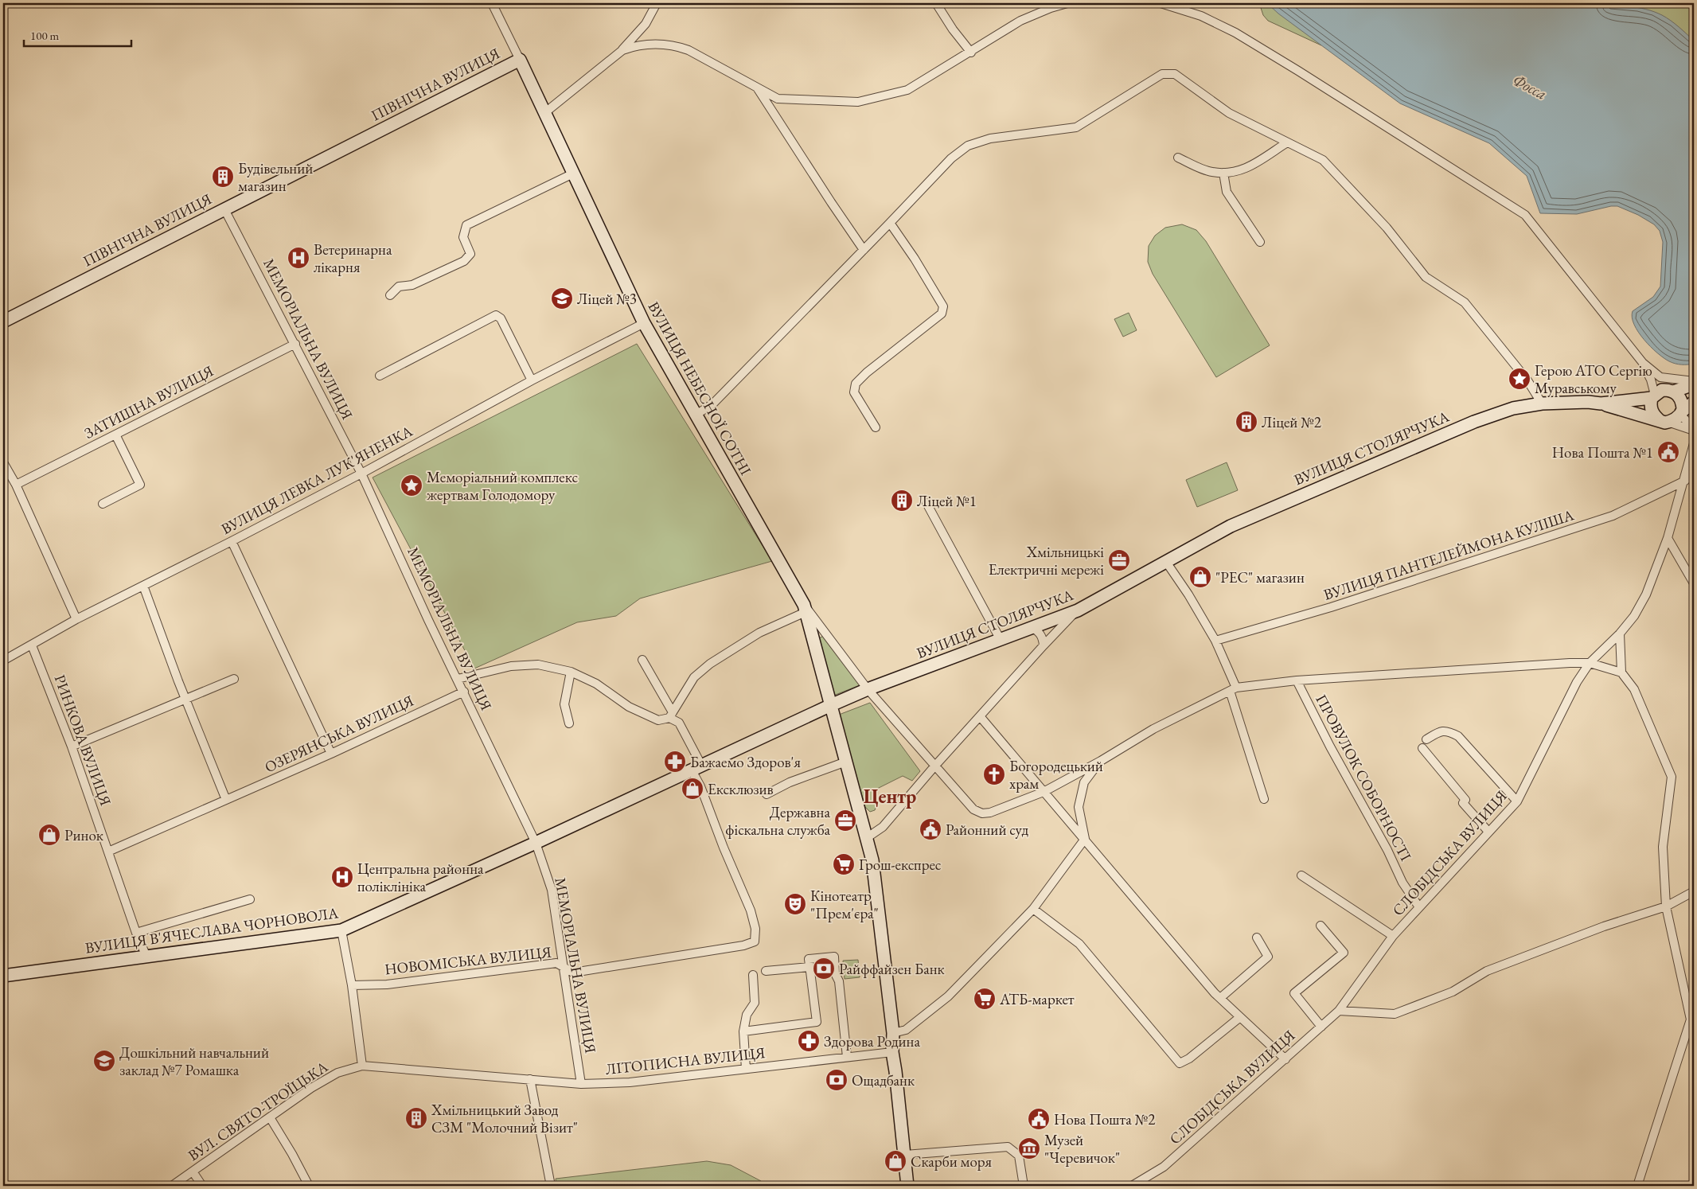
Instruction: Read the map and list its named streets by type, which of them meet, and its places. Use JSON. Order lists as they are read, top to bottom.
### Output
{
  "streets": {
    "street": [
      "ПІВНІЧНА ВУЛИЦЯ",
      "МЕМОРІАЛЬНА ВУЛИЦЯ",
      "ВУЛИЦЯ НЕБЕСНОЇ СОТНІ",
      "ЗАТИШНА ВУЛИЦЯ",
      "ВУЛИЦЯ СТОЛЯРЧУКА",
      "ВУЛИЦЯ ЛЕВКА ЛУК'ЯНЕНКА",
      "ВУЛИЦЯ ПАНТЕЛЕЙМОНА КУЛІША",
      "ОЗЕРЯНСЬКА ВУЛИЦЯ",
      "РИНКОВА ВУЛИЦЯ",
      "ПРОВУЛОК СОБОРНОСТІ",
      "СЛОБІДСЬКА ВУЛИЦЯ",
      "ВУЛИЦЯ В'ЯЧЕСЛАВА ЧОРНОВОЛА",
      "НОВОМІСЬКА ВУЛИЦЯ",
      "ЛІТОПИСНА ВУЛИЦЯ",
      "ВУЛ. СВЯТО-ТРОЇЦЬКА"
    ]
  },
  "crossings": [
    ["ПІВНІЧНА ВУЛИЦЯ", "МЕМОРІАЛЬНА ВУЛИЦЯ"],
    ["ПІВНІЧНА ВУЛИЦЯ", "ВУЛИЦЯ НЕБЕСНОЇ СОТНІ"],
    ["МЕМОРІАЛЬНА ВУЛИЦЯ", "ЗАТИШНА ВУЛИЦЯ"],
    ["МЕМОРІАЛЬНА ВУЛИЦЯ", "ВУЛИЦЯ ЛЕВКА ЛУК'ЯНЕНКА"],
    ["МЕМОРІАЛЬНА ВУЛИЦЯ", "ОЗЕРЯНСЬКА ВУЛИЦЯ"],
    ["МЕМОРІАЛЬНА ВУЛИЦЯ", "ВУЛИЦЯ В'ЯЧЕСЛАВА ЧОРНОВОЛА"],
    ["МЕМОРІАЛЬНА ВУЛИЦЯ", "НОВОМІСЬКА ВУЛИЦЯ"],
    ["МЕМОРІАЛЬНА ВУЛИЦЯ", "ЛІТОПИСНА ВУЛИЦЯ"],
    ["ВУЛИЦЯ НЕБЕСНОЇ СОТНІ", "ВУЛИЦЯ СТОЛЯРЧУКА"],
    ["ВУЛИЦЯ НЕБЕСНОЇ СОТНІ", "ВУЛИЦЯ ЛЕВКА ЛУК'ЯНЕНКА"],
    ["ВУЛИЦЯ НЕБЕСНОЇ СОТНІ", "ВУЛИЦЯ В'ЯЧЕСЛАВА ЧОРНОВОЛА"],
    ["ВУЛИЦЯ НЕБЕСНОЇ СОТНІ", "ЛІТОПИСНА ВУЛИЦЯ"],
    ["ВУЛИЦЯ СТОЛЯРЧУКА", "ВУЛИЦЯ В'ЯЧЕСЛАВА ЧОРНОВОЛА"],
    ["ВУЛИЦЯ ЛЕВКА ЛУК'ЯНЕНКА", "РИНКОВА ВУЛИЦЯ"],
    ["ВУЛИЦЯ ПАНТЕЛЕЙМОНА КУЛІША", "СЛОБІДСЬКА ВУЛИЦЯ"],
    ["ОЗЕРЯНСЬКА ВУЛИЦЯ", "РИНКОВА ВУЛИЦЯ"],
    ["РИНКОВА ВУЛИЦЯ", "ВУЛИЦЯ В'ЯЧЕСЛАВА ЧОРНОВОЛА"],
    ["ПРОВУЛОК СОБОРНОСТІ", "СЛОБІДСЬКА ВУЛИЦЯ"],
    ["ВУЛИЦЯ В'ЯЧЕСЛАВА ЧОРНОВОЛА", "НОВОМІСЬКА ВУЛИЦЯ"],
    ["ЛІТОПИСНА ВУЛИЦЯ", "ВУЛ. СВЯТО-ТРОЇЦЬКА"]
  ],
  "districts": ["Центр"],
  "water": ["Фосса"],
  "places": {
    "building": [
      "Будівельний магазин",
      "Ліцей №2",
      "Ліцей №1",
      "Хмільницький Завод СЗМ \"Молочний Візит\""
    ],
    "hospital": ["Ветеринарна лікарня", "Центральна районна поліклініка"],
    "school or university": ["Ліцей №3", "Дошкільний навчальний заклад №7 Ромашка"],
    "place": ["Герою АТО Сергію Муравському", "Меморіальний комплекс жертвам Голодомору"],
    "public building": ["Нова Пошта №1", "Районний суд", "Нова Пошта №2"],
    "office": ["Хмільницькі Електричні мережі", "Державна фіскальна служба"],
    "shop": [
      "\"РЕС\" магазин",
      "Ексклюзив",
      "Ринок",
      "Скарби моря"
    ],
    "pharmacy": ["Бажаемо Здоров'я", "Здорова Родина"],
    "church": ["Богородецький храм"],
    "supermarket": ["Грош-експрес", "АТБ-маркет"],
    "theatre": ["Кінотеатр \"Прем'єра\""],
    "bank": ["Райффайзен Банк", "Ощадбанк"],
    "museum": ["Музей \"Черевичок\""]
  },
  "scale_bar": "100 m"
}
